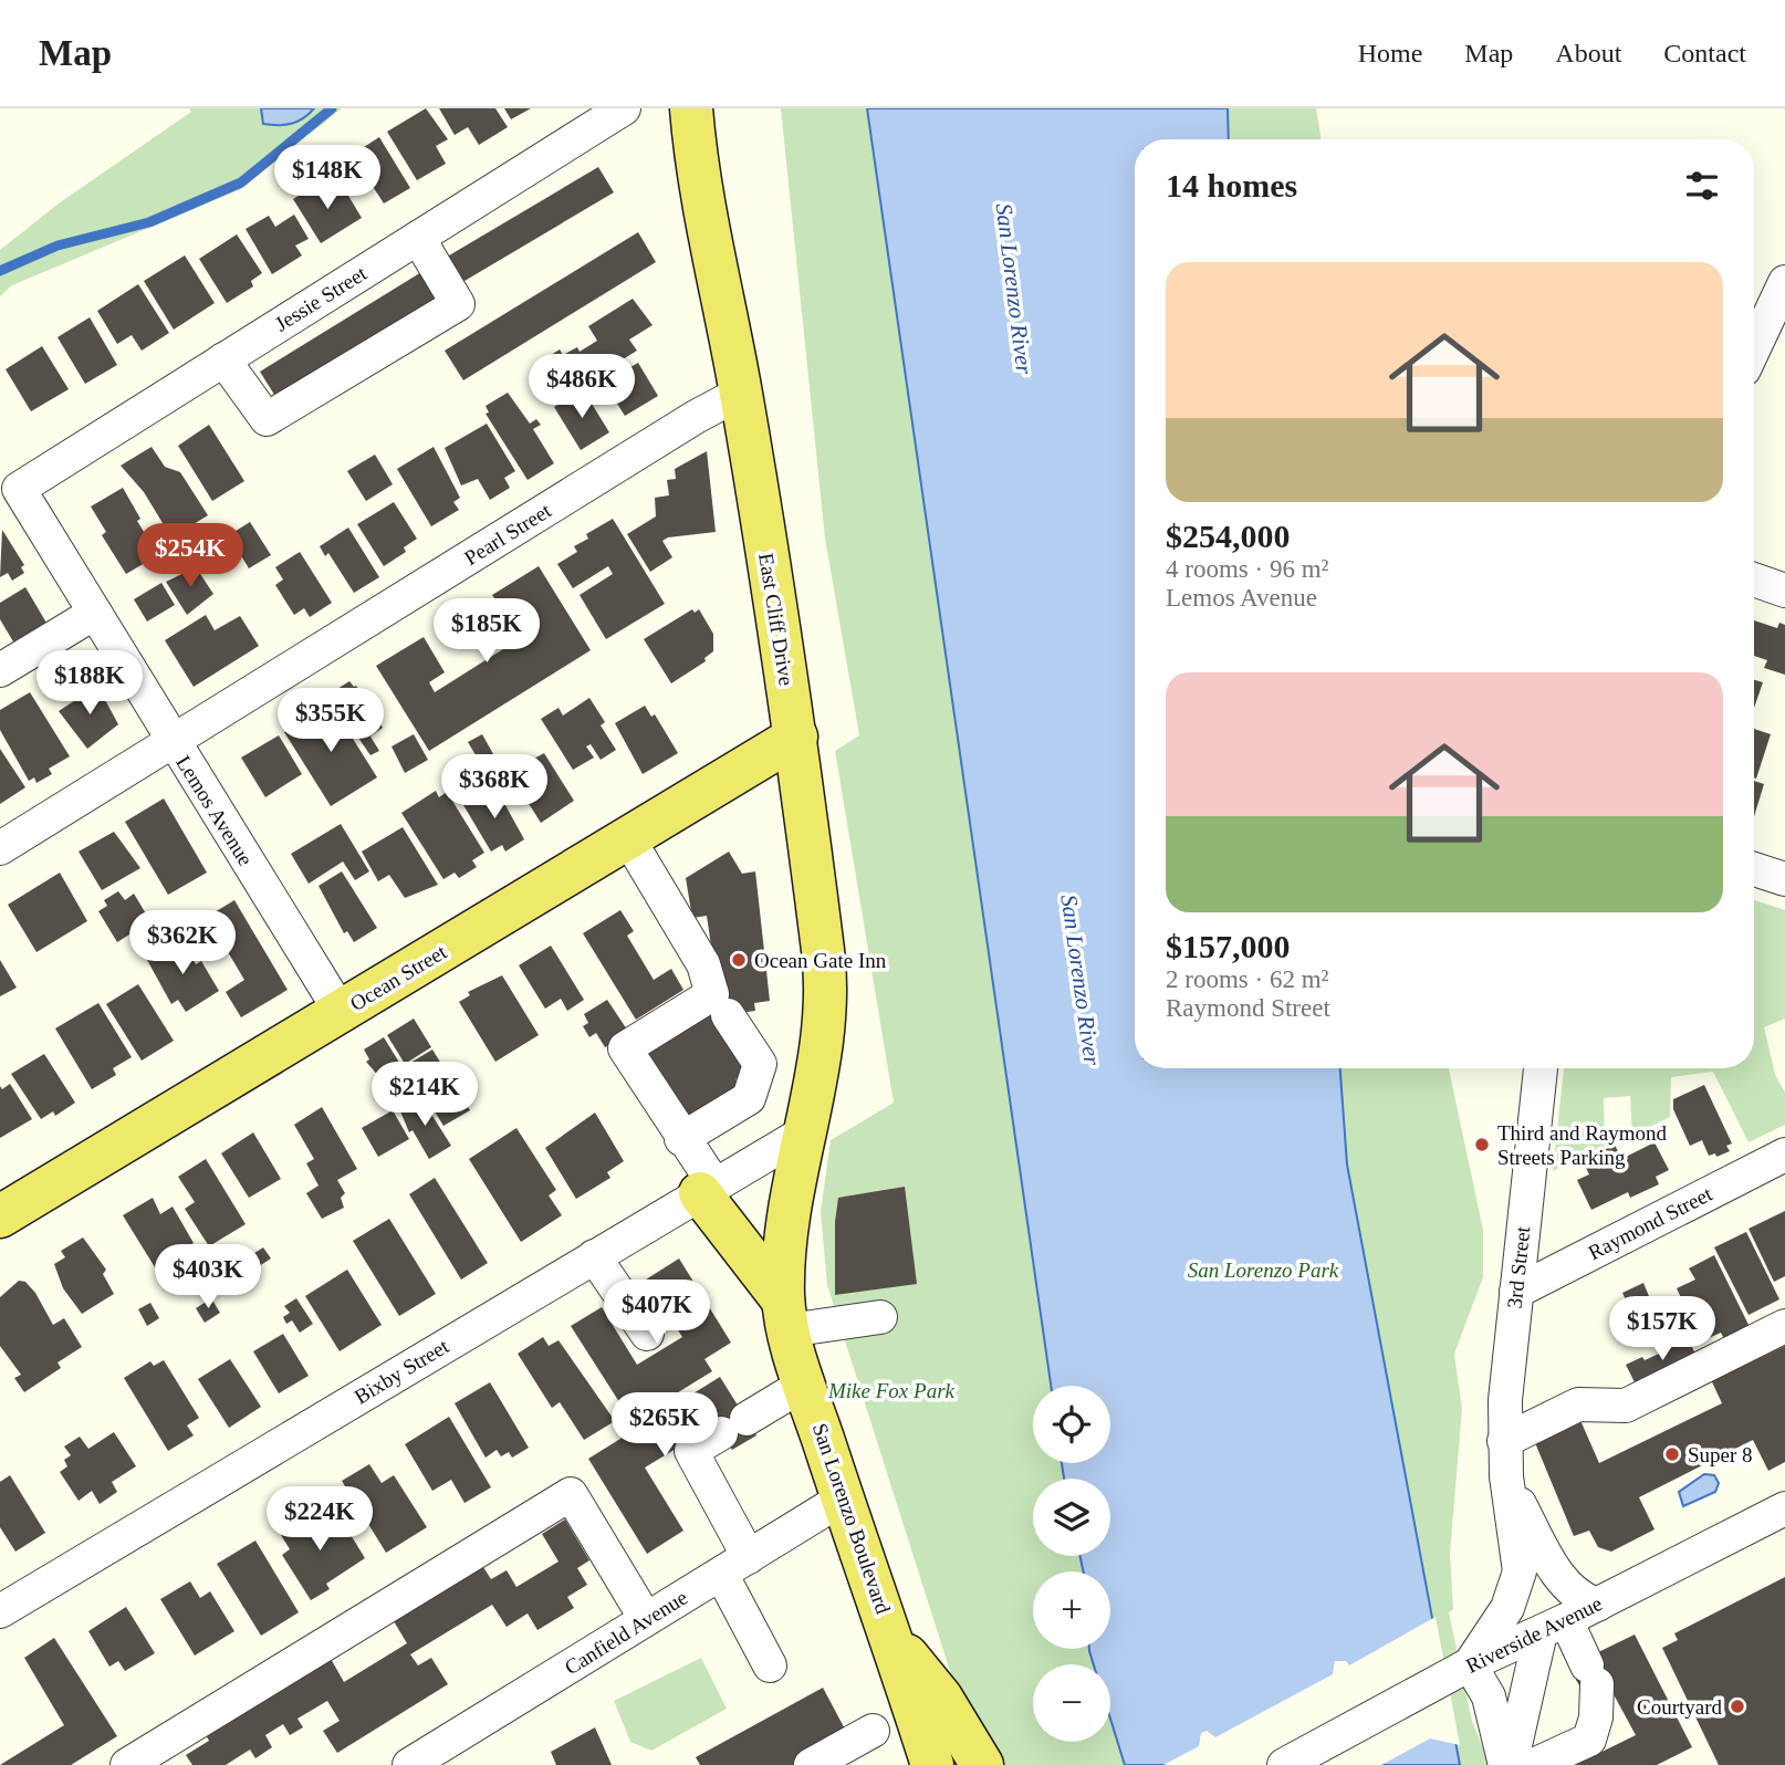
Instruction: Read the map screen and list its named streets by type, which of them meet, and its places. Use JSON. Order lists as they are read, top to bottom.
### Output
{
  "streets": {
    "main road": ["East Cliff Drive", "Ocean Street", "San Lorenzo Boulevard"],
    "street": [
      "Jessie Street",
      "Pearl Street",
      "Lemos Avenue",
      "Raymond Street",
      "3rd Street",
      "Bixby Street",
      "Canfield Avenue",
      "Riverside Avenue"
    ]
  },
  "crossings": [
    ["Jessie Street", "Lemos Avenue"],
    ["Pearl Street", "East Cliff Drive"],
    ["Pearl Street", "Lemos Avenue"],
    ["East Cliff Drive", "Ocean Street"],
    ["East Cliff Drive", "Bixby Street"],
    ["East Cliff Drive", "San Lorenzo Boulevard"],
    ["Lemos Avenue", "Ocean Street"],
    ["Raymond Street", "3rd Street"],
    ["3rd Street", "Riverside Avenue"],
    ["Bixby Street", "San Lorenzo Boulevard"],
    ["San Lorenzo Boulevard", "Canfield Avenue"]
  ],
  "water": ["San Lorenzo River"],
  "parks": ["San Lorenzo Park", "Mike Fox Park"],
  "places": [
    "Ocean Gate Inn",
    "Third and Raymond Streets Parking",
    "Super 8",
    "Courtyard"
  ],
  "page": {
    "header": "Map",
    "nav": [
      "Home",
      "Map",
      "About",
      "Contact"
    ],
    "heading": "14 homes",
    "price": [
      "$148K",
      "$486K",
      "$254K",
      "$185K",
      "$188K",
      "$355K",
      "$368K",
      "$362K",
      "$214K",
      "$403K",
      "$407K",
      "$157K",
      "$265K",
      "$224K"
    ],
    "list": [
      {
        "name": "$254,000",
        "note": "4 rooms · 96 m² · Lemos Avenue"
      },
      {
        "name": "$157,000",
        "note": "2 rooms · 62 m² · Raymond Street"
      }
    ],
    "map_buttons": ["+", "−"]
  }
}
